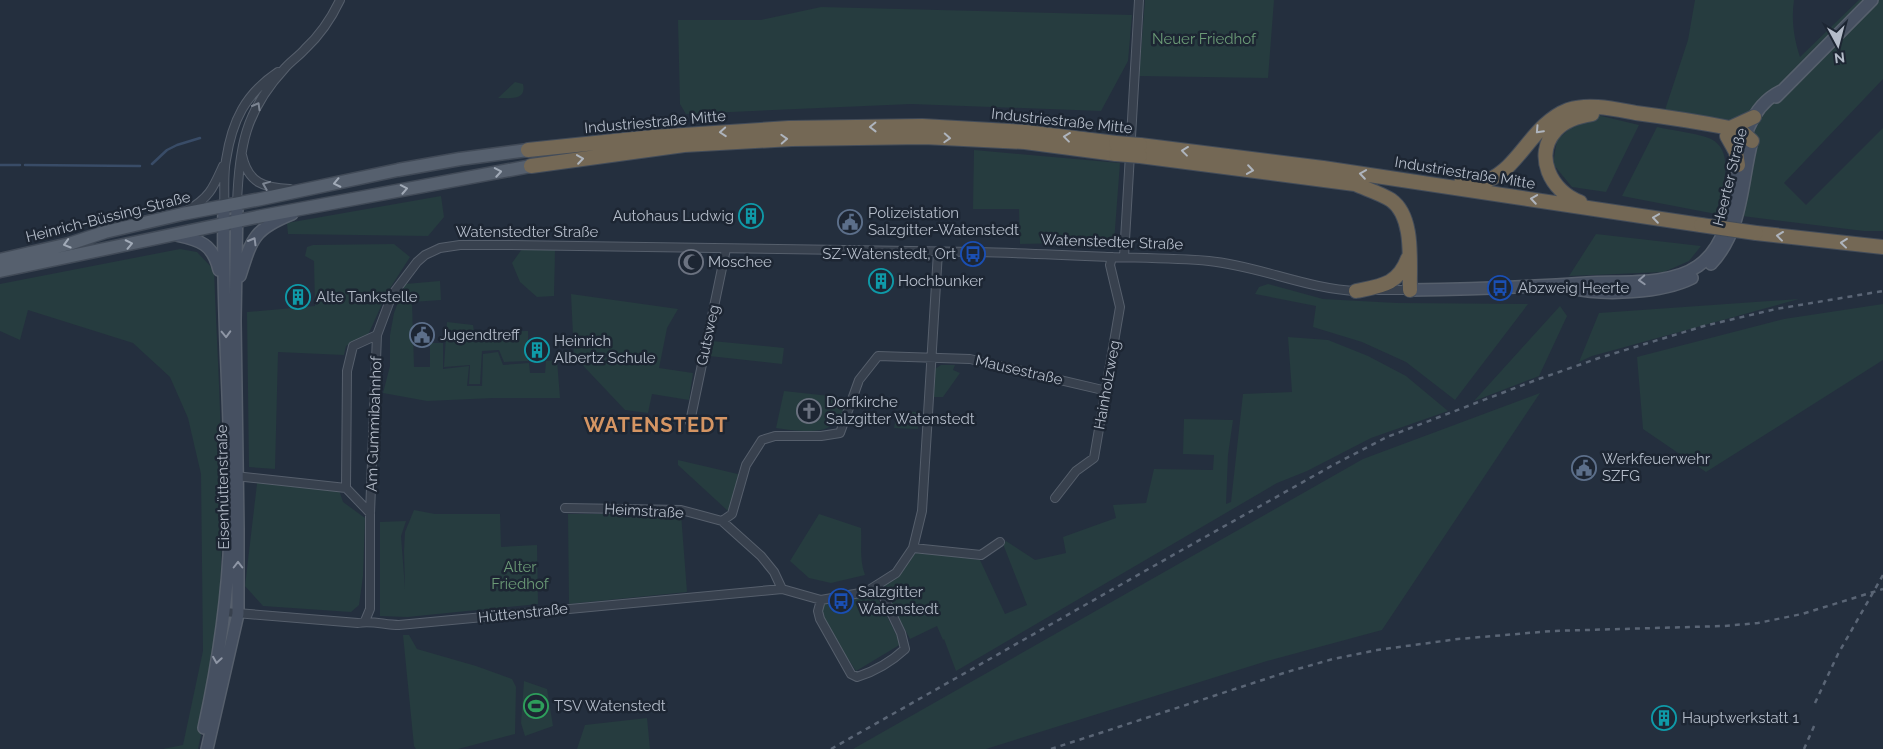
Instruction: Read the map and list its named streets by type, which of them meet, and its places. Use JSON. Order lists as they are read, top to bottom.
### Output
{
  "streets": {
    "highway": ["Industriestraße Mitte"],
    "main road": ["Heinrich-Büssing-Straße"],
    "street": [
      "Heerter Straße",
      "Watenstedter Straße",
      "Gutsweg",
      "Mausestraße",
      "Hainholzweg",
      "Am Gummibahnhof",
      "Eisenhüttenstraße",
      "Heimstraße",
      "Hüttenstraße"
    ]
  },
  "crossings": [
    ["Industriestraße Mitte", "Heinrich-Büssing-Straße"],
    ["Industriestraße Mitte", "Eisenhüttenstraße"],
    ["Heerter Straße", "Watenstedter Straße"],
    ["Heinrich-Büssing-Straße", "Eisenhüttenstraße"],
    ["Watenstedter Straße", "Gutsweg"],
    ["Watenstedter Straße", "Hainholzweg"],
    ["Watenstedter Straße", "Am Gummibahnhof"],
    ["Watenstedter Straße", "Hüttenstraße"],
    ["Mausestraße", "Hainholzweg"],
    ["Mausestraße", "Heimstraße"],
    ["Mausestraße", "Hüttenstraße"],
    ["Am Gummibahnhof", "Eisenhüttenstraße"],
    ["Am Gummibahnhof", "Hüttenstraße"],
    ["Eisenhüttenstraße", "Hüttenstraße"]
  ],
  "districts": ["WATENSTEDT"],
  "parks": ["Neuer Friedhof", "Alter Friedhof"],
  "places": {
    "building": [
      "Autohaus Ludwig",
      "Hochbunker",
      "Alte Tankstelle",
      "Heinrich Albertz Schule",
      "Hauptwerkstatt 1"
    ],
    "public building": ["Polizeistation Salzgitter-Watenstedt", "Jugendtreff", "Werkfeuerwehr SZFG"],
    "bus stop": ["SZ-Watenstedt, Ort", "Abzweig Heerte", "Salzgitter Watenstedt"],
    "mosque": ["Moschee"],
    "church": ["Dorfkirche Salzgitter Watenstedt"],
    "sports": ["TSV Watenstedt"]
  },
  "north": "bottom"
}
